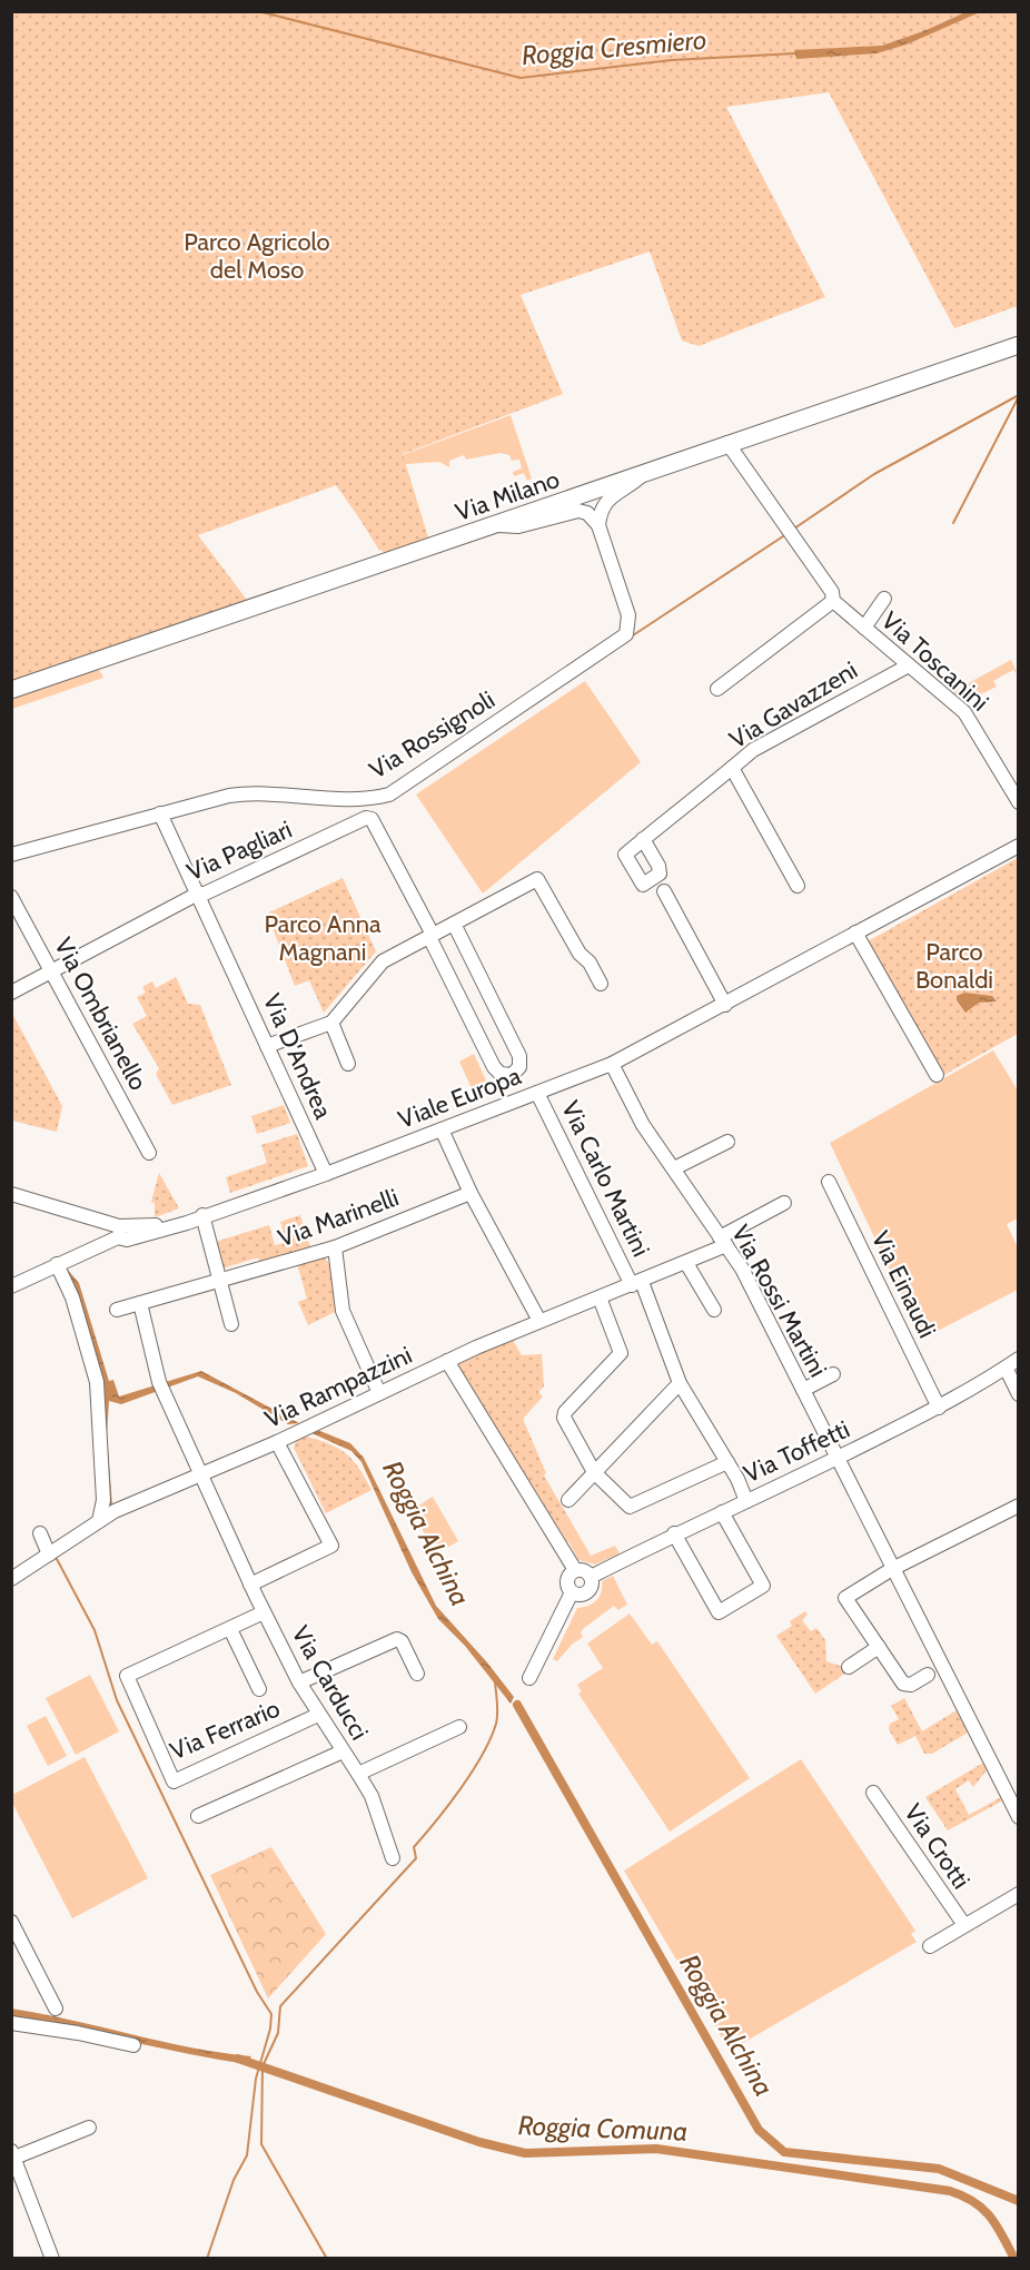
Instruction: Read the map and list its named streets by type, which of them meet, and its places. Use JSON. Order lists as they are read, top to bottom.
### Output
{
  "streets": {
    "main road": ["Via Milano"],
    "street": [
      "Via Toscanini",
      "Via Gavazzeni",
      "Via Rossignoli",
      "Via Pagliari",
      "Via Ombrianello",
      "Via D'Andrea",
      "Viale Europa",
      "Via Carlo Martini",
      "Via Marinelli",
      "Via Einaudi",
      "Via Rossi Martini",
      "Via Rampazzini",
      "Via Toffetti",
      "Via Carducci",
      "Via Ferrario",
      "Via Crotti"
    ]
  },
  "crossings": [
    ["Via Milano", "Via Toscanini"],
    ["Via Milano", "Via Rossignoli"],
    ["Via Toscanini", "Via Gavazzeni"],
    ["Via Rossignoli", "Via D'Andrea"],
    ["Via Pagliari", "Via Ombrianello"],
    ["Via Pagliari", "Via D'Andrea"],
    ["Via D'Andrea", "Viale Europa"],
    ["Viale Europa", "Via Carlo Martini"],
    ["Viale Europa", "Via Rossi Martini"],
    ["Via Carlo Martini", "Via Rampazzini"],
    ["Via Carlo Martini", "Via Toffetti"],
    ["Via Einaudi", "Via Toffetti"],
    ["Via Rossi Martini", "Via Rampazzini"],
    ["Via Rossi Martini", "Via Toffetti"],
    ["Via Carducci", "Via Ferrario"]
  ],
  "water": ["Roggia Cresmiero", "Roggia Alchina", "Roggia Comuna"],
  "parks": ["Parco Agricolo del Moso", "Parco Anna Magnani", "Parco Bonaldi"]
}
